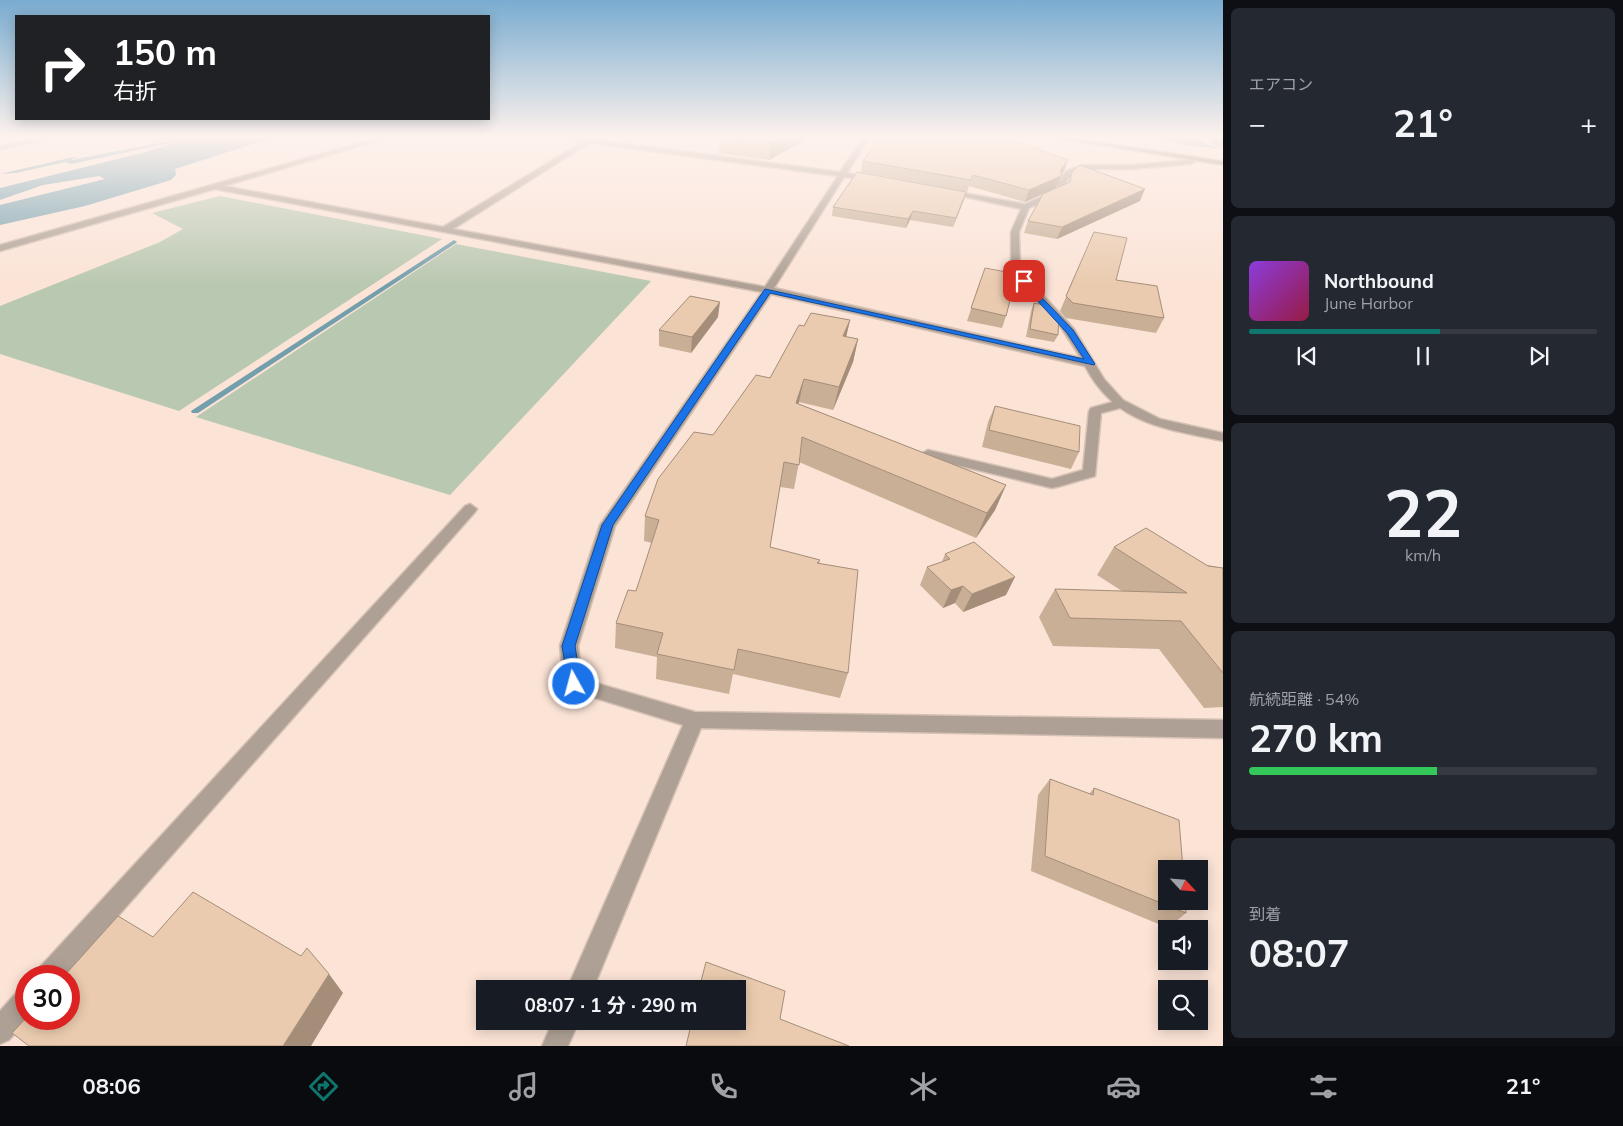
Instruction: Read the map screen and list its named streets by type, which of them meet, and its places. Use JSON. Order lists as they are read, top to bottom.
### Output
{
  "north": "bottom right",
  "page": {
    "tile": [
      "エアコン",
      ["22", "km/h"],
      ["航続距離 · 54%", "270 km"],
      ["到着", "08:07"]
    ],
    "turn": ["150 m", "右折"],
    "heat": ["−", "21°", "+"],
    "song": ["Northbound", "June Harbor"],
    "limit": "30",
    "trip": "08:07 · 1 分 · 290 m",
    "tabs": ["08:06", "21°"]
  }
}
